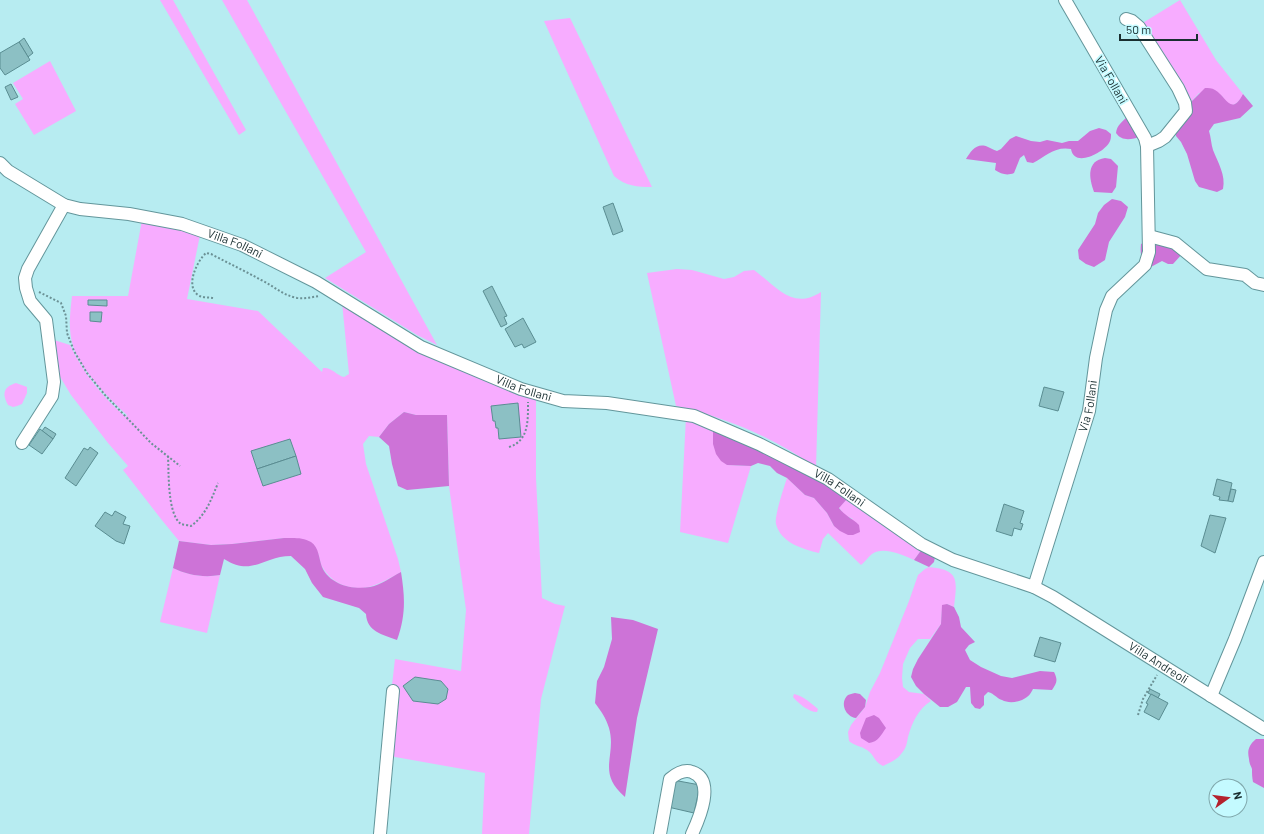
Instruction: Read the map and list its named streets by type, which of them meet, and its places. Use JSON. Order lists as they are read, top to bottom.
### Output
{
  "streets": {
    "street": ["Via Follani", "Villa Follani", "Villa Andreoli"]
  },
  "crossings": [
    ["Via Follani", "Villa Follani"],
    ["Villa Follani", "Villa Andreoli"]
  ],
  "scale_bar": "50 m",
  "north": "right"
}
